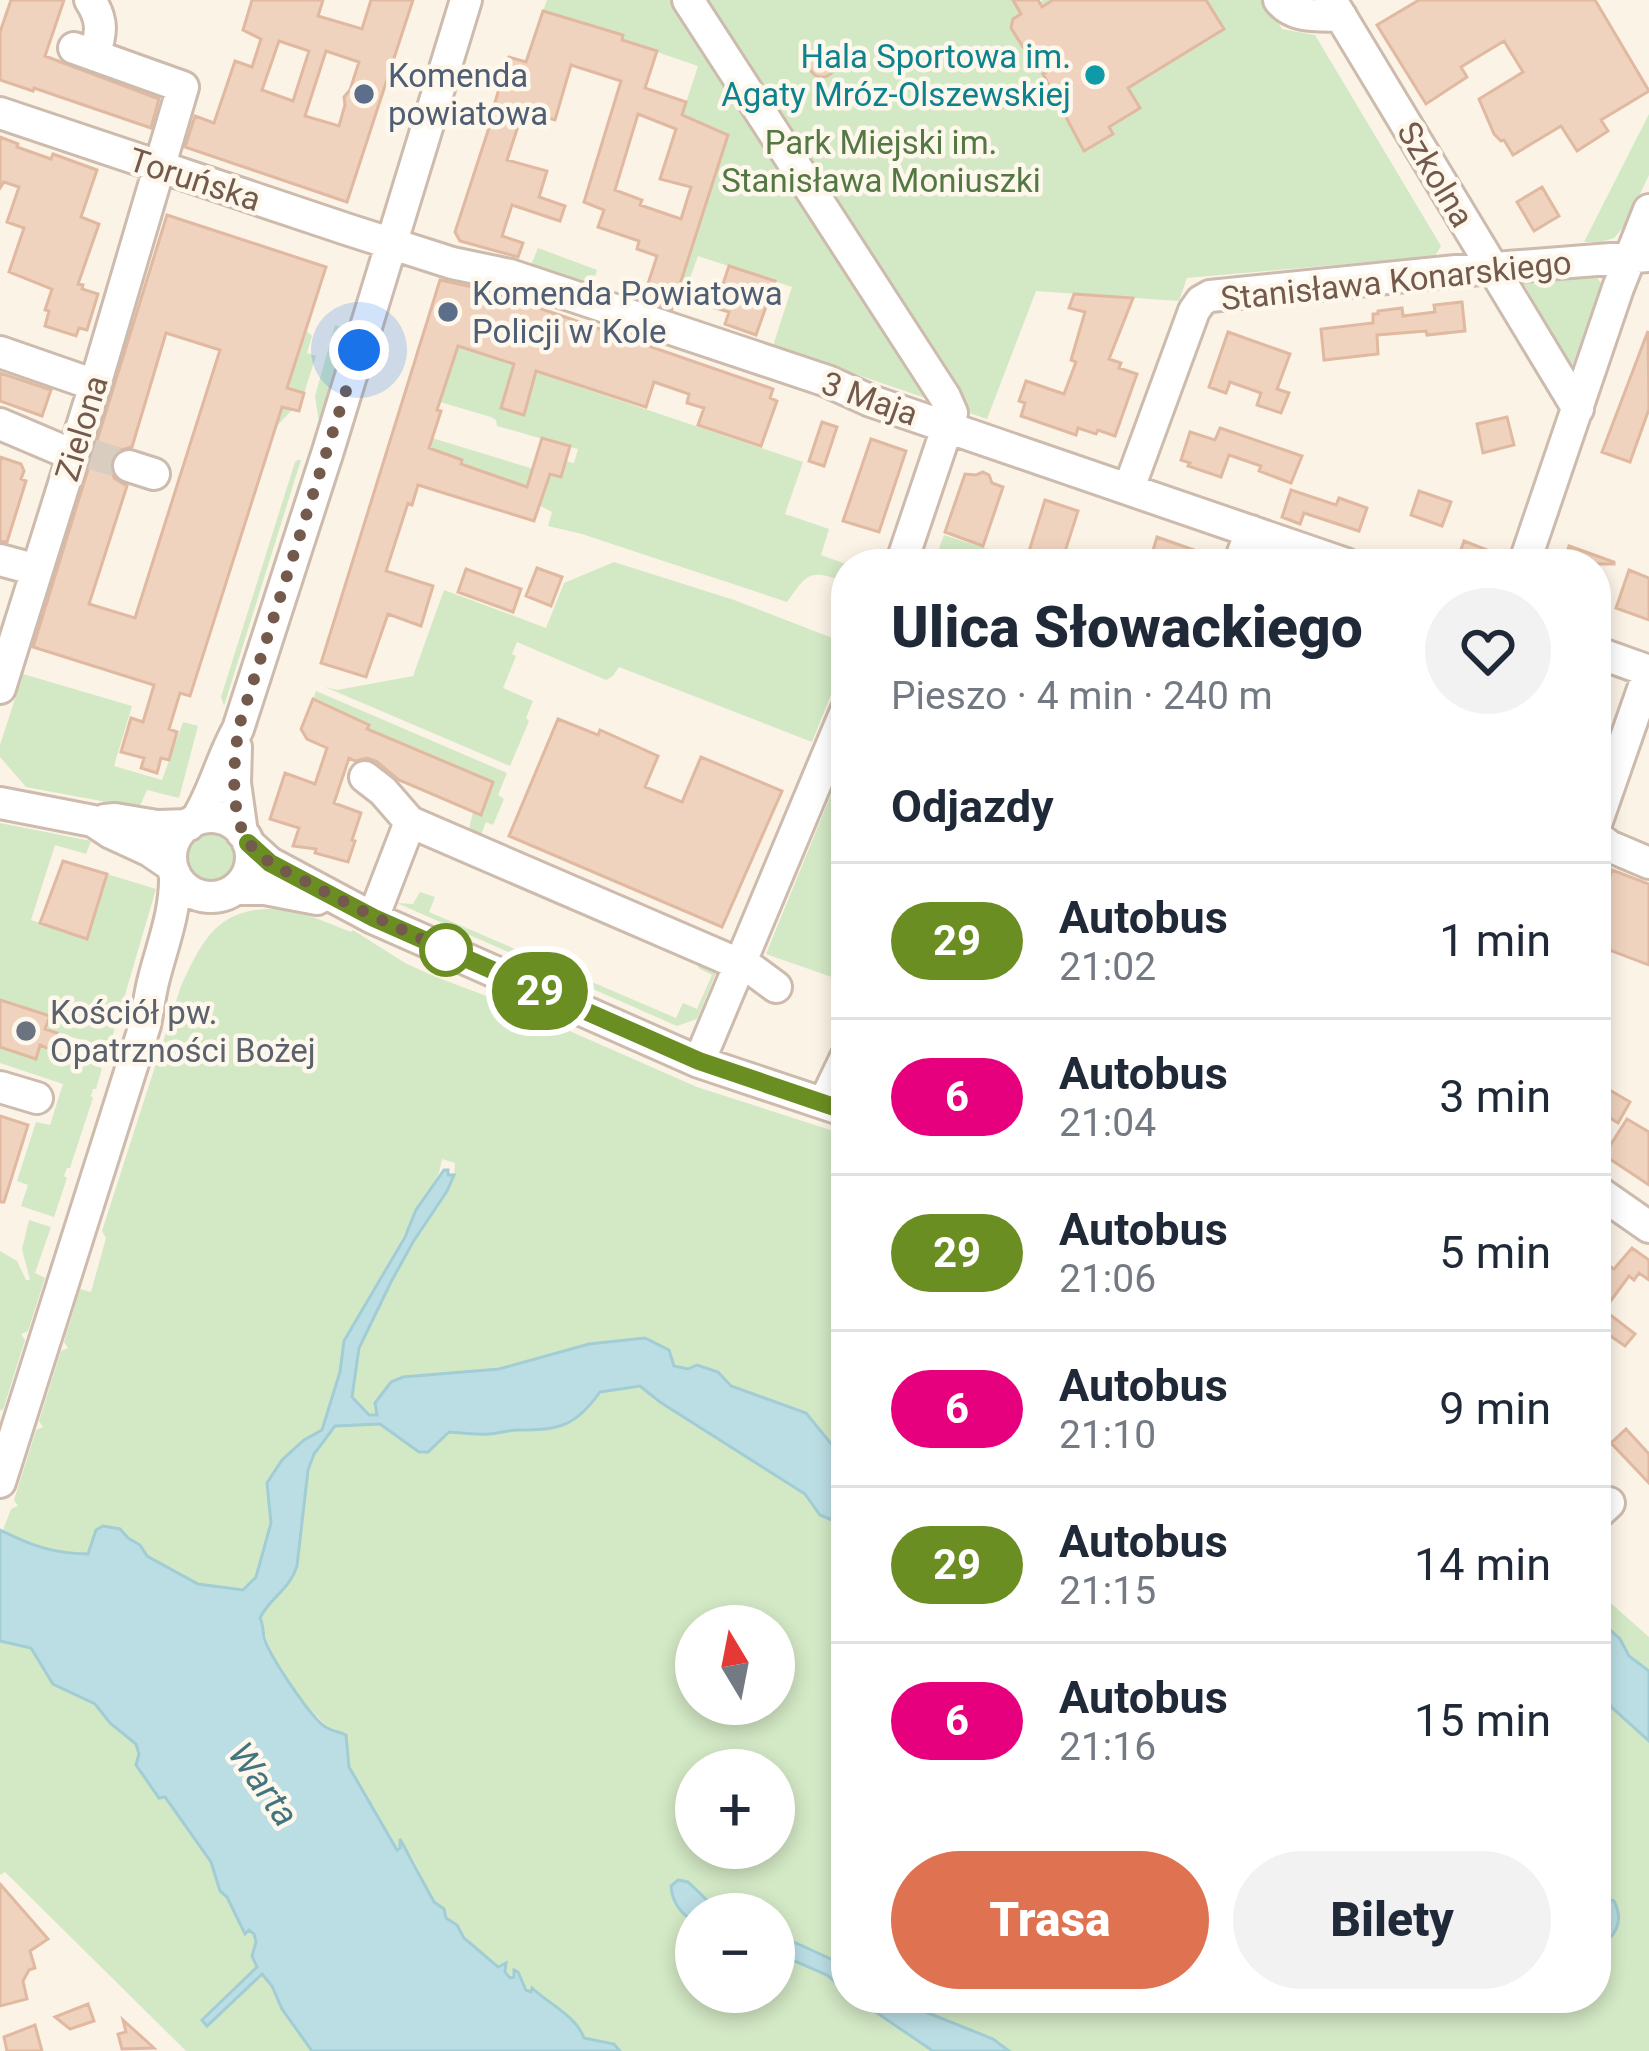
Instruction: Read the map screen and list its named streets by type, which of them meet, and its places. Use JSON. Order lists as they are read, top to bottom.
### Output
{
  "streets": {
    "street": [
      "Szkolna",
      "Toruńska",
      "Stanisława Konarskiego",
      "3 Maja",
      "Zielona"
    ]
  },
  "crossings": [
    ["Szkolna", "Stanisława Konarskiego"],
    ["Toruńska", "3 Maja"],
    ["Toruńska", "Zielona"],
    ["Stanisława Konarskiego", "3 Maja"]
  ],
  "water": ["Warta"],
  "parks": ["Park Miejski im. Stanisława Moniuszki"],
  "places": [
    "Hala Sportowa im. Agaty Mróz-Olszewskiej",
    "Komenda powiatowa",
    "Komenda Powiatowa Policji w Kole",
    "Kościół pw. Opatrzności Bożej"
  ],
  "lines": ["bus line 29"],
  "north": "top",
  "page": {
    "on_map": "29",
    "heading": [
      ["Ulica Słowackiego", "Pieszo · 4 min · 240 m"],
      "Odjazdy"
    ],
    "list": [
      {
        "mark": "29",
        "name": "Autobus",
        "note": "21:02",
        "value": "1 min"
      },
      {
        "mark": "6",
        "name": "Autobus",
        "note": "21:04",
        "value": "3 min"
      },
      {
        "mark": "29",
        "name": "Autobus",
        "note": "21:06",
        "value": "5 min"
      },
      {
        "mark": "6",
        "name": "Autobus",
        "note": "21:10",
        "value": "9 min"
      },
      {
        "mark": "29",
        "name": "Autobus",
        "note": "21:15",
        "value": "14 min"
      },
      {
        "mark": "6",
        "name": "Autobus",
        "note": "21:16",
        "value": "15 min"
      }
    ],
    "map_buttons": ["+", "−"],
    "buttons": ["Trasa", "Bilety"]
  }
}
